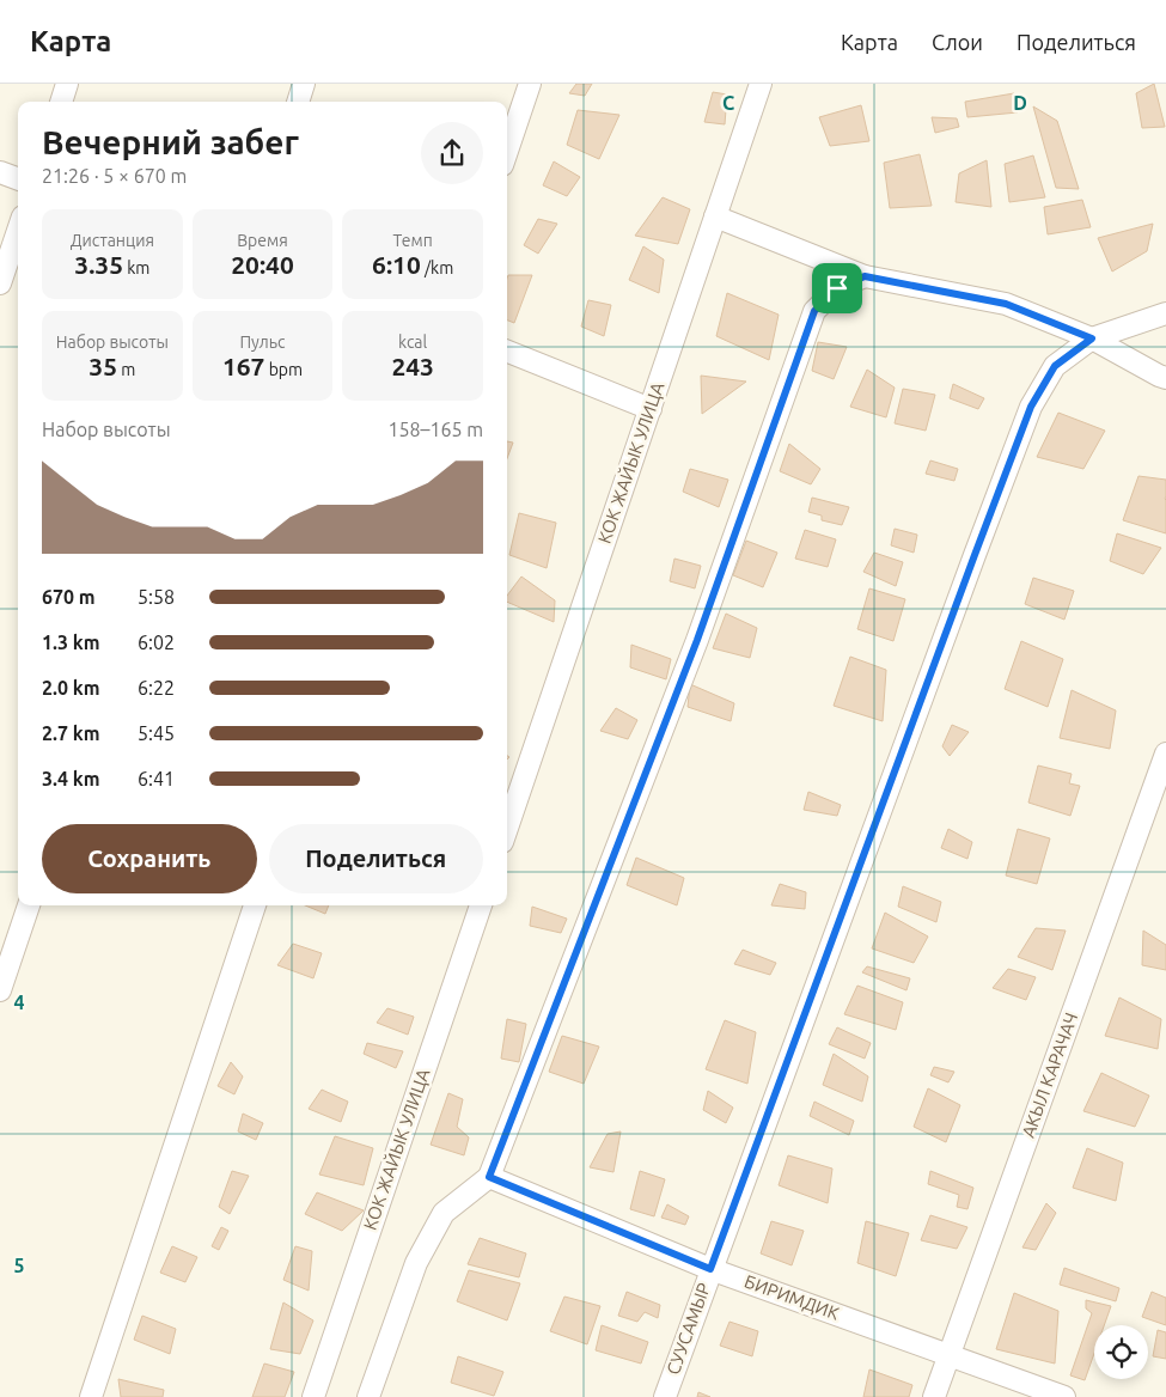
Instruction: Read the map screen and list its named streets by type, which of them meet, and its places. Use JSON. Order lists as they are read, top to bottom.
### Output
{
  "streets": {
    "street": [
      "КОК ЖАЙЫК УЛИЦА",
      "АКЫЛ КАРАЧАЧ",
      "БИРИМДИК",
      "СУУСАМЫР"
    ]
  },
  "crossings": [
    ["АКЫЛ КАРАЧАЧ", "БИРИМДИК"],
    ["БИРИМДИК", "СУУСАМЫР"]
  ],
  "page": {
    "header": "Карта",
    "nav": ["Карта", "Слои", "Поделиться"],
    "heading": ["Вечерний забег", "21:26 · 5 × 670 m"],
    "stats": [
      ["Дистанция", "3.35 km"],
      ["Время", "20:40"],
      ["Темп", "6:10 /km"],
      ["Набор высоты", "35 m"],
      ["Пульс", "167 bpm"],
      ["kcal", "243"]
    ],
    "chart": ["Набор высоты", "158–165 m"],
    "list": [
      {
        "name": "670 m",
        "note": "5:58"
      },
      {
        "name": "1.3 km",
        "note": "6:02"
      },
      {
        "name": "2.0 km",
        "note": "6:22"
      },
      {
        "name": "2.7 km",
        "note": "5:45"
      },
      {
        "name": "3.4 km",
        "note": "6:41"
      }
    ],
    "buttons": ["Сохранить", "Поделиться"]
  },
  "grid": {
    "columns": ["C", "D"],
    "rows": ["4", "5"]
  }
}
